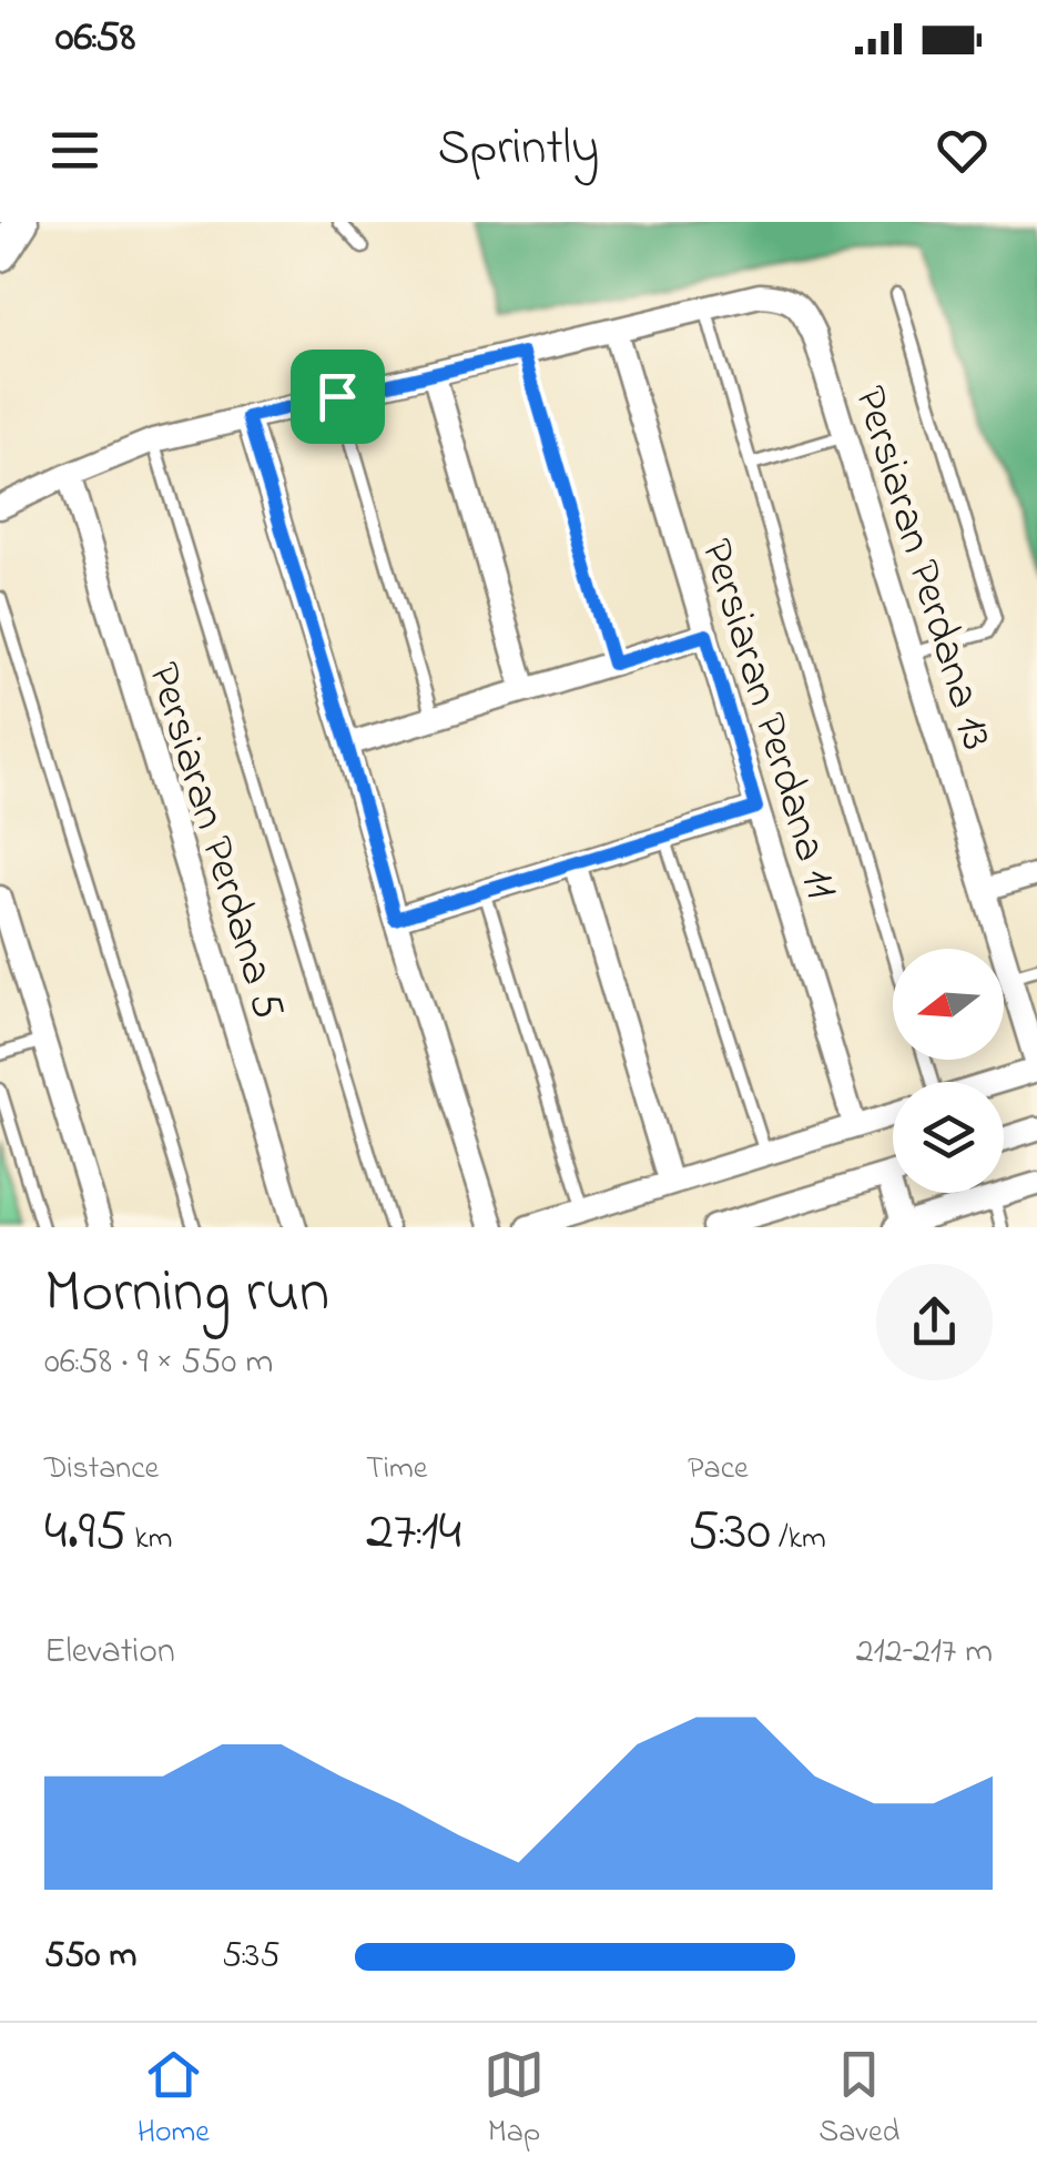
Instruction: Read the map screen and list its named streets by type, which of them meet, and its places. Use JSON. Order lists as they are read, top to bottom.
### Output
{
  "streets": {
    "street": ["Persiaran Perdana 13", "Persiaran Perdana 11", "Persiaran Perdana 5"]
  },
  "north": "left",
  "page": {
    "status": "06:58",
    "header": "Sprintly",
    "heading": ["Morning run", "06:58 · 9 × 550 m"],
    "stats": [
      ["Distance", "4.95 km"],
      ["Time", "27:14"],
      ["Pace", "5:30 /km"]
    ],
    "chart": ["Elevation", "212–217 m"],
    "list": [
      {
        "name": "550 m",
        "note": "5:35"
      }
    ],
    "tabs": ["Home", "Map", "Saved"]
  }
}
